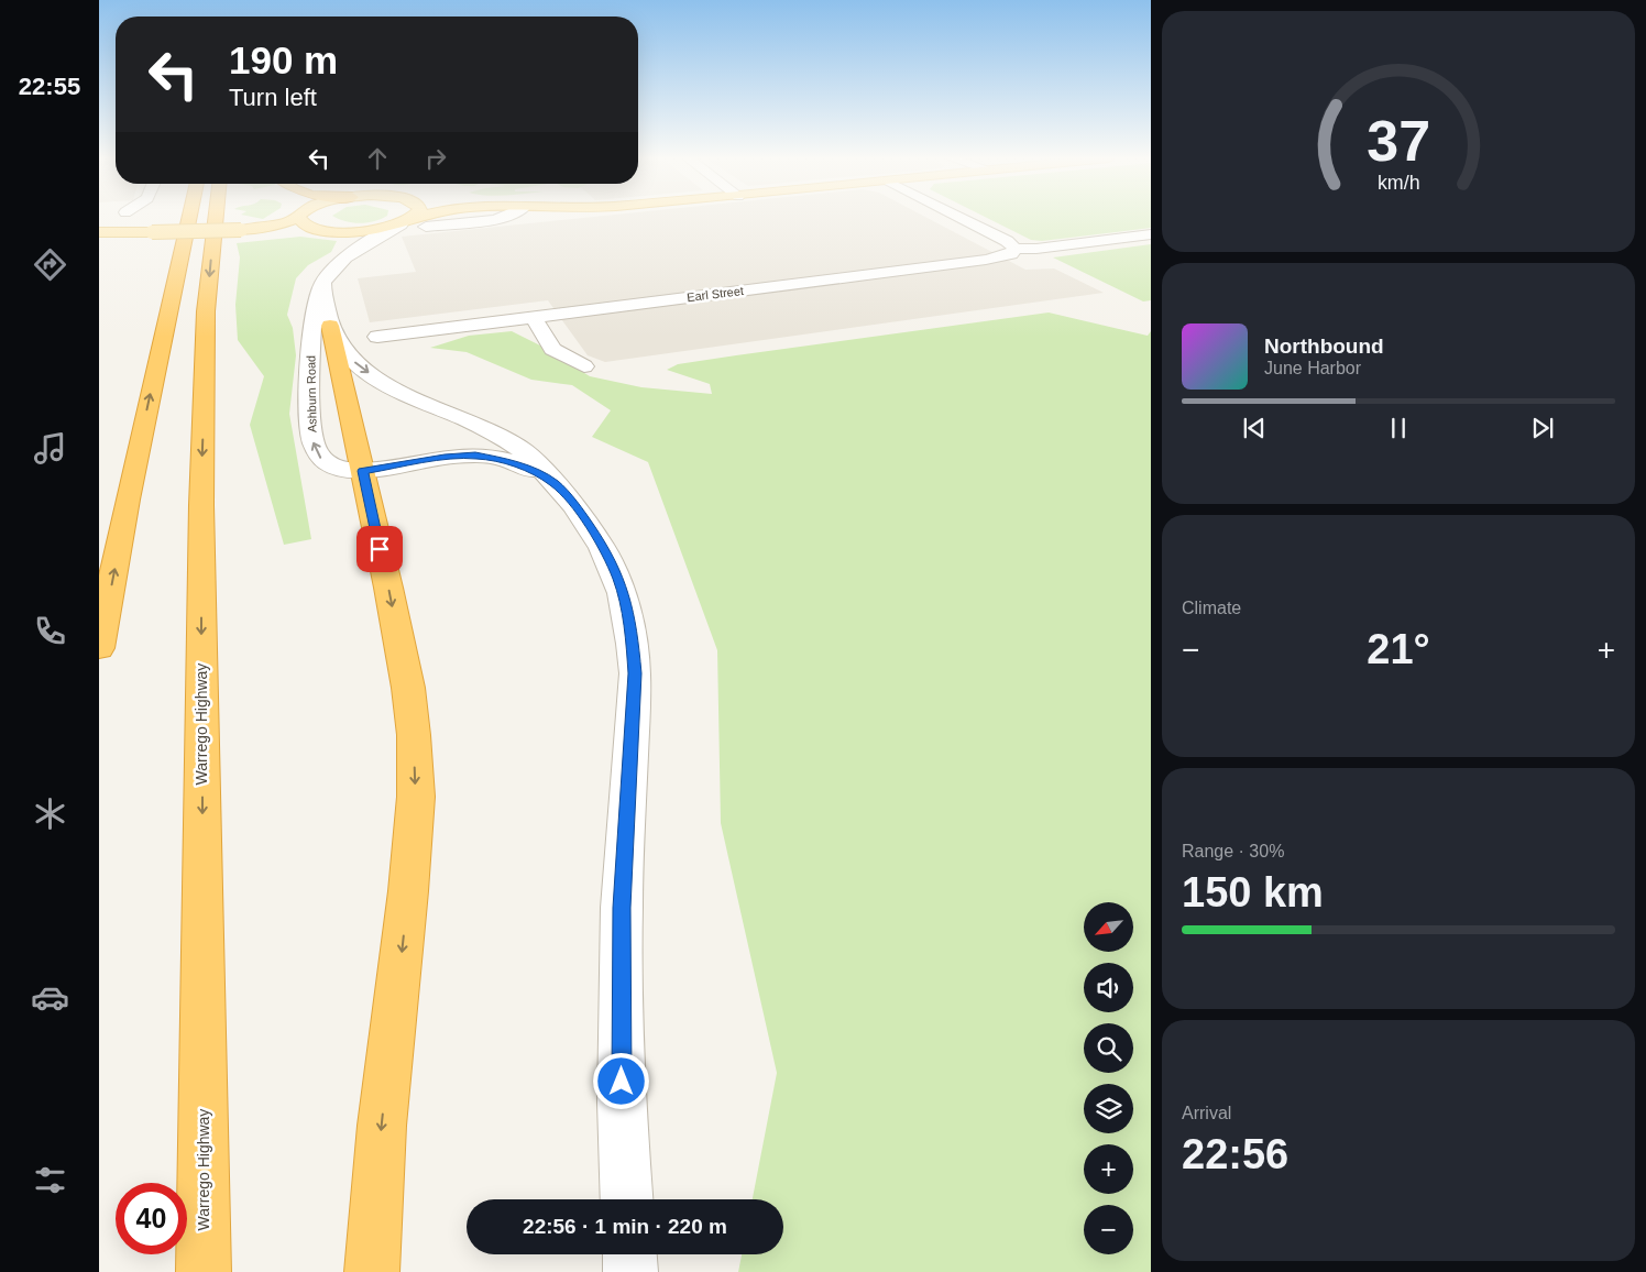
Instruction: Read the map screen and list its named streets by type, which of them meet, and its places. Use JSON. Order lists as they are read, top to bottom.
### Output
{
  "streets": {
    "highway": ["Warrego Highway"],
    "street": ["Earl Street", "Ashburn Road"]
  },
  "north": "bottom left",
  "page": {
    "tabs": "22:55",
    "turn": ["190 m", "Turn left"],
    "song": ["Northbound", "June Harbor"],
    "tile": [
      "Climate",
      ["Range · 30%", "150 km"],
      ["Arrival", "22:56"]
    ],
    "heat": ["−", "21°", "+"],
    "map_buttons": ["+", "−"],
    "limit": "40",
    "trip": "22:56 · 1 min · 220 m",
    "gauge": ["37", "km/h"]
  }
}
